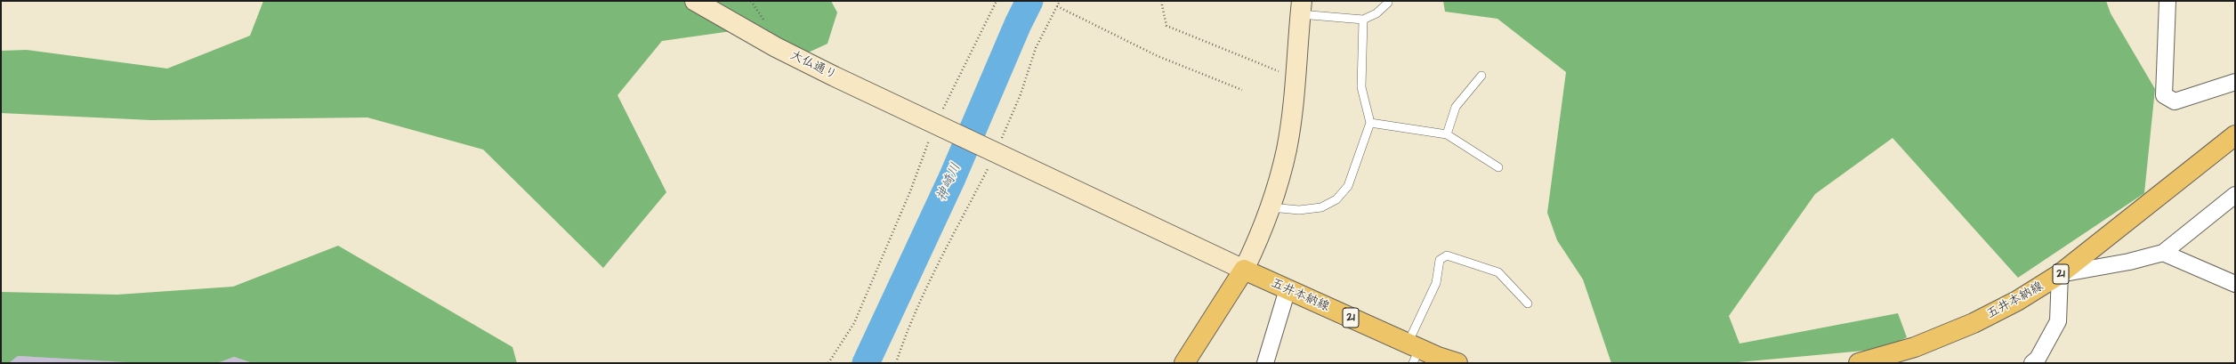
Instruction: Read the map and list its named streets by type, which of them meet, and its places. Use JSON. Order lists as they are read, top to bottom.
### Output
{
  "streets": {
    "main road": ["21", "五井本納線"],
    "street": ["大仏通り"]
  },
  "crossings": [
    ["大仏通り", "五井本納線"]
  ],
  "water": ["神崎川"]
}
